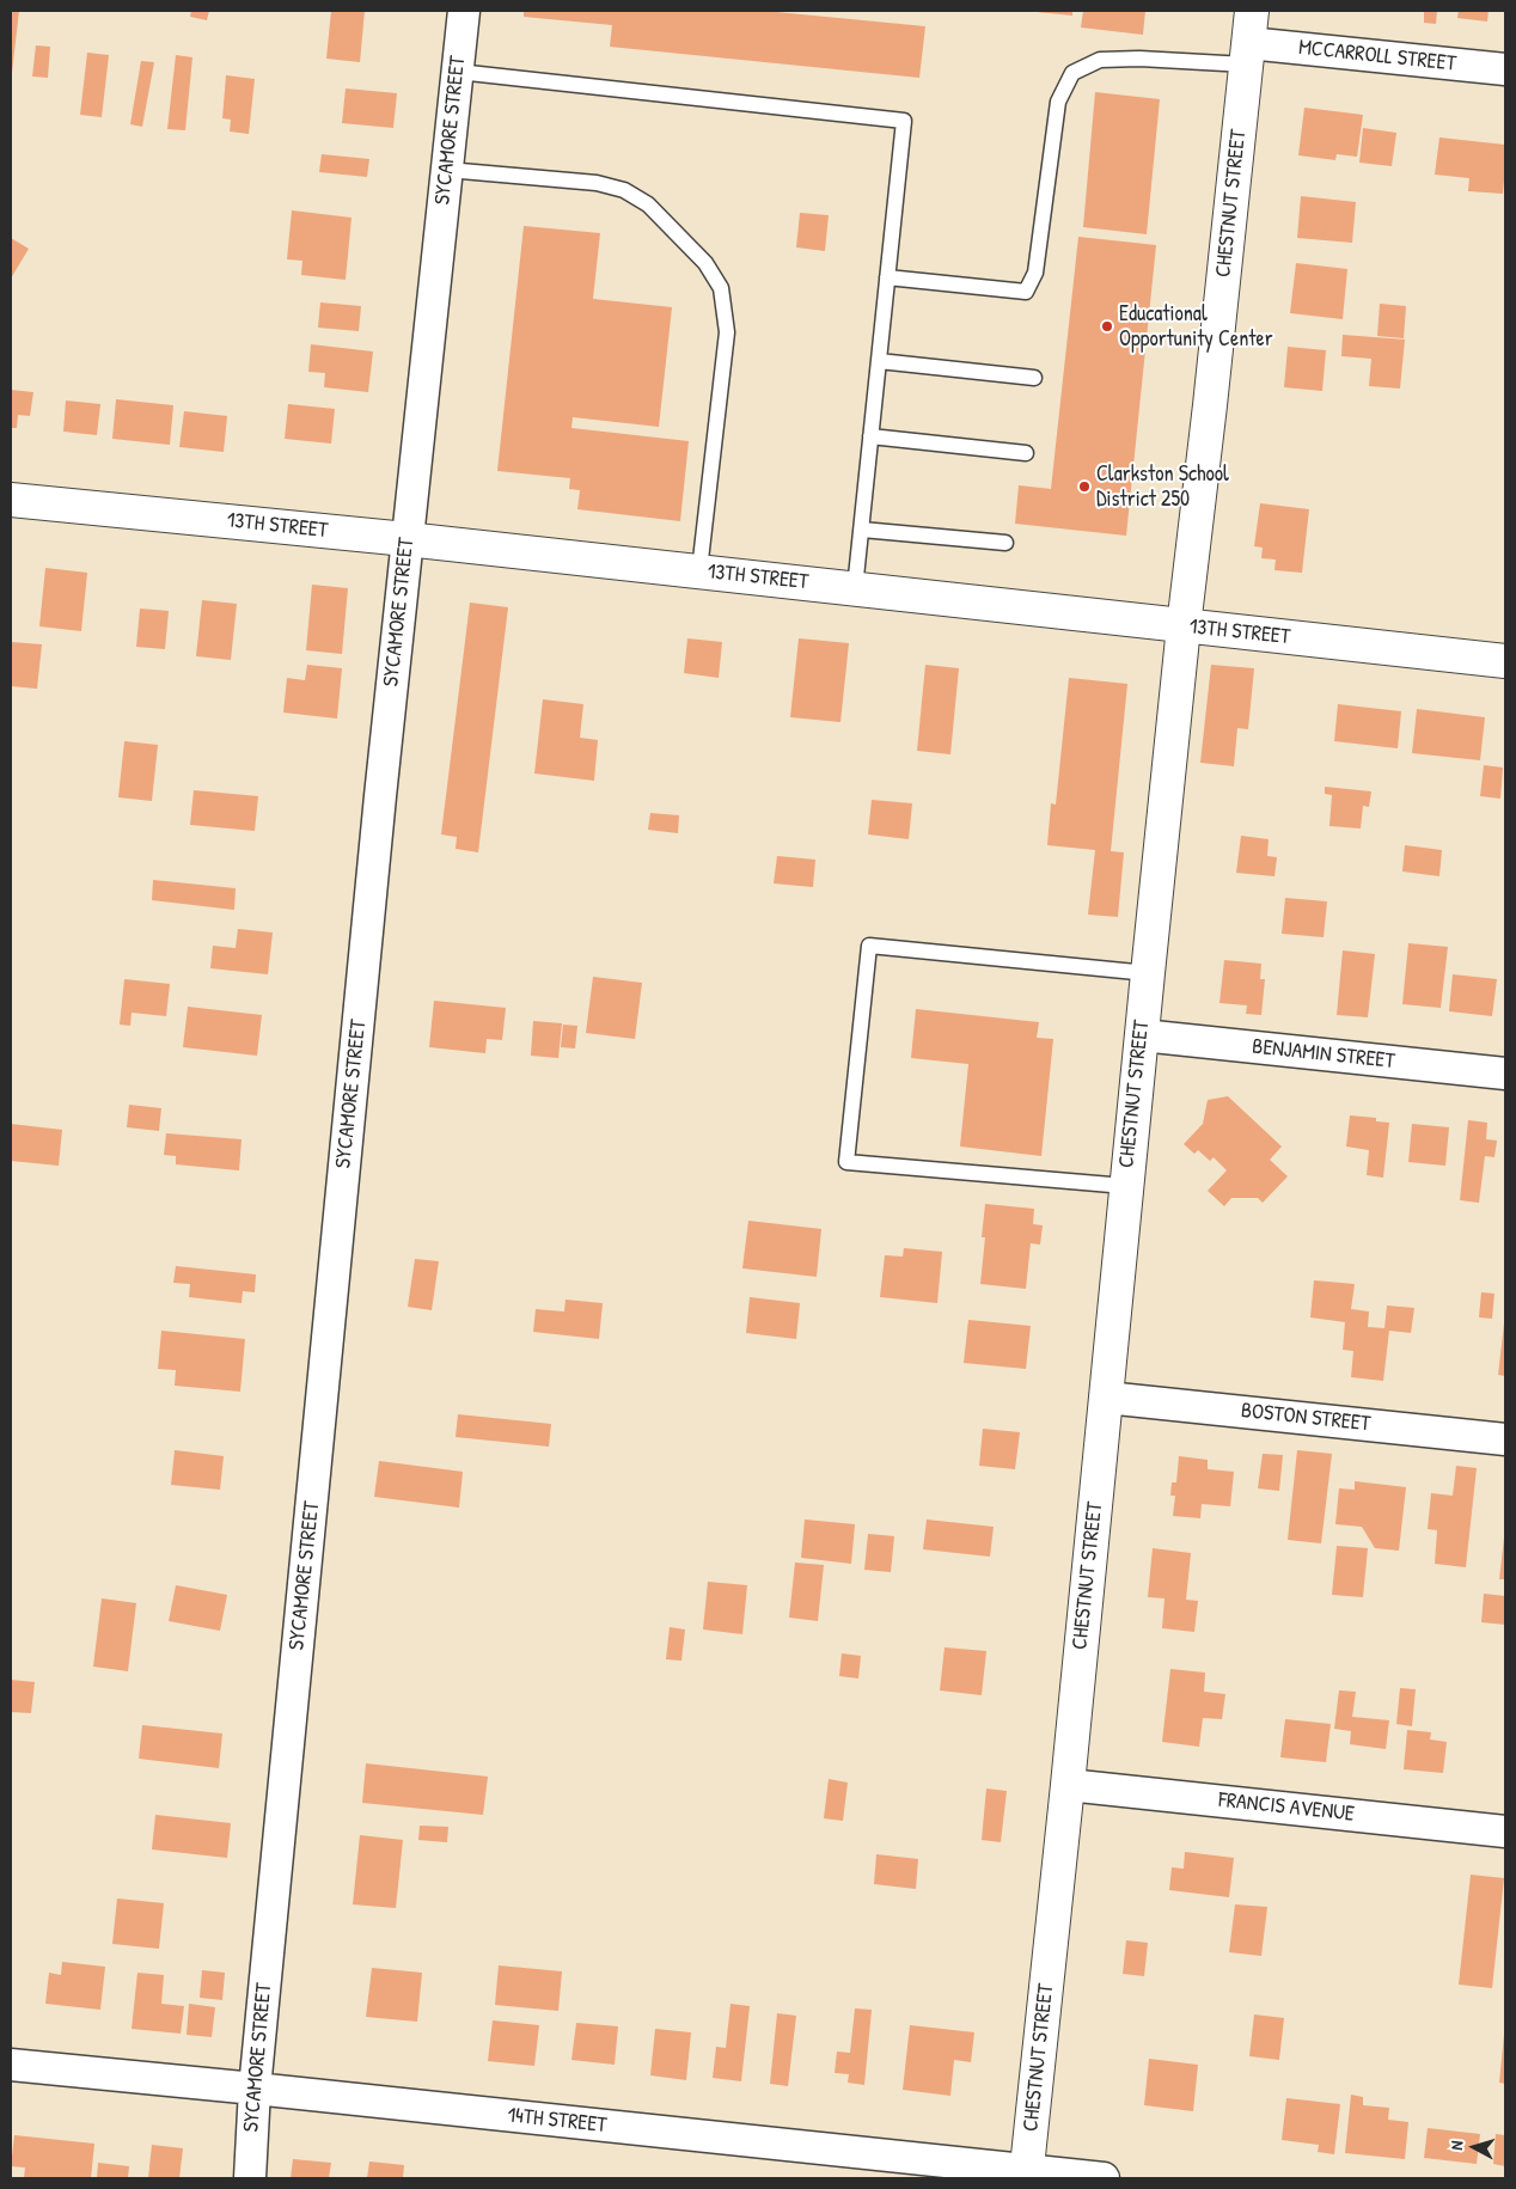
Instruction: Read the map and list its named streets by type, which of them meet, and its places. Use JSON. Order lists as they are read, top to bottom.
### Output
{
  "streets": {
    "main road": ["CHESTNUT STREET", "13TH STREET"],
    "street": [
      "MCCARROLL STREET",
      "SYCAMORE STREET",
      "BENJAMIN STREET",
      "BOSTON STREET",
      "FRANCIS AVENUE",
      "14TH STREET"
    ]
  },
  "crossings": [
    ["MCCARROLL STREET", "CHESTNUT STREET"],
    ["SYCAMORE STREET", "13TH STREET"],
    ["SYCAMORE STREET", "14TH STREET"],
    ["CHESTNUT STREET", "13TH STREET"],
    ["CHESTNUT STREET", "BENJAMIN STREET"],
    ["CHESTNUT STREET", "BOSTON STREET"],
    ["CHESTNUT STREET", "FRANCIS AVENUE"],
    ["CHESTNUT STREET", "14TH STREET"]
  ],
  "places": ["Educational Opportunity Center", "Clarkston School District 250"],
  "north": "left"
}
